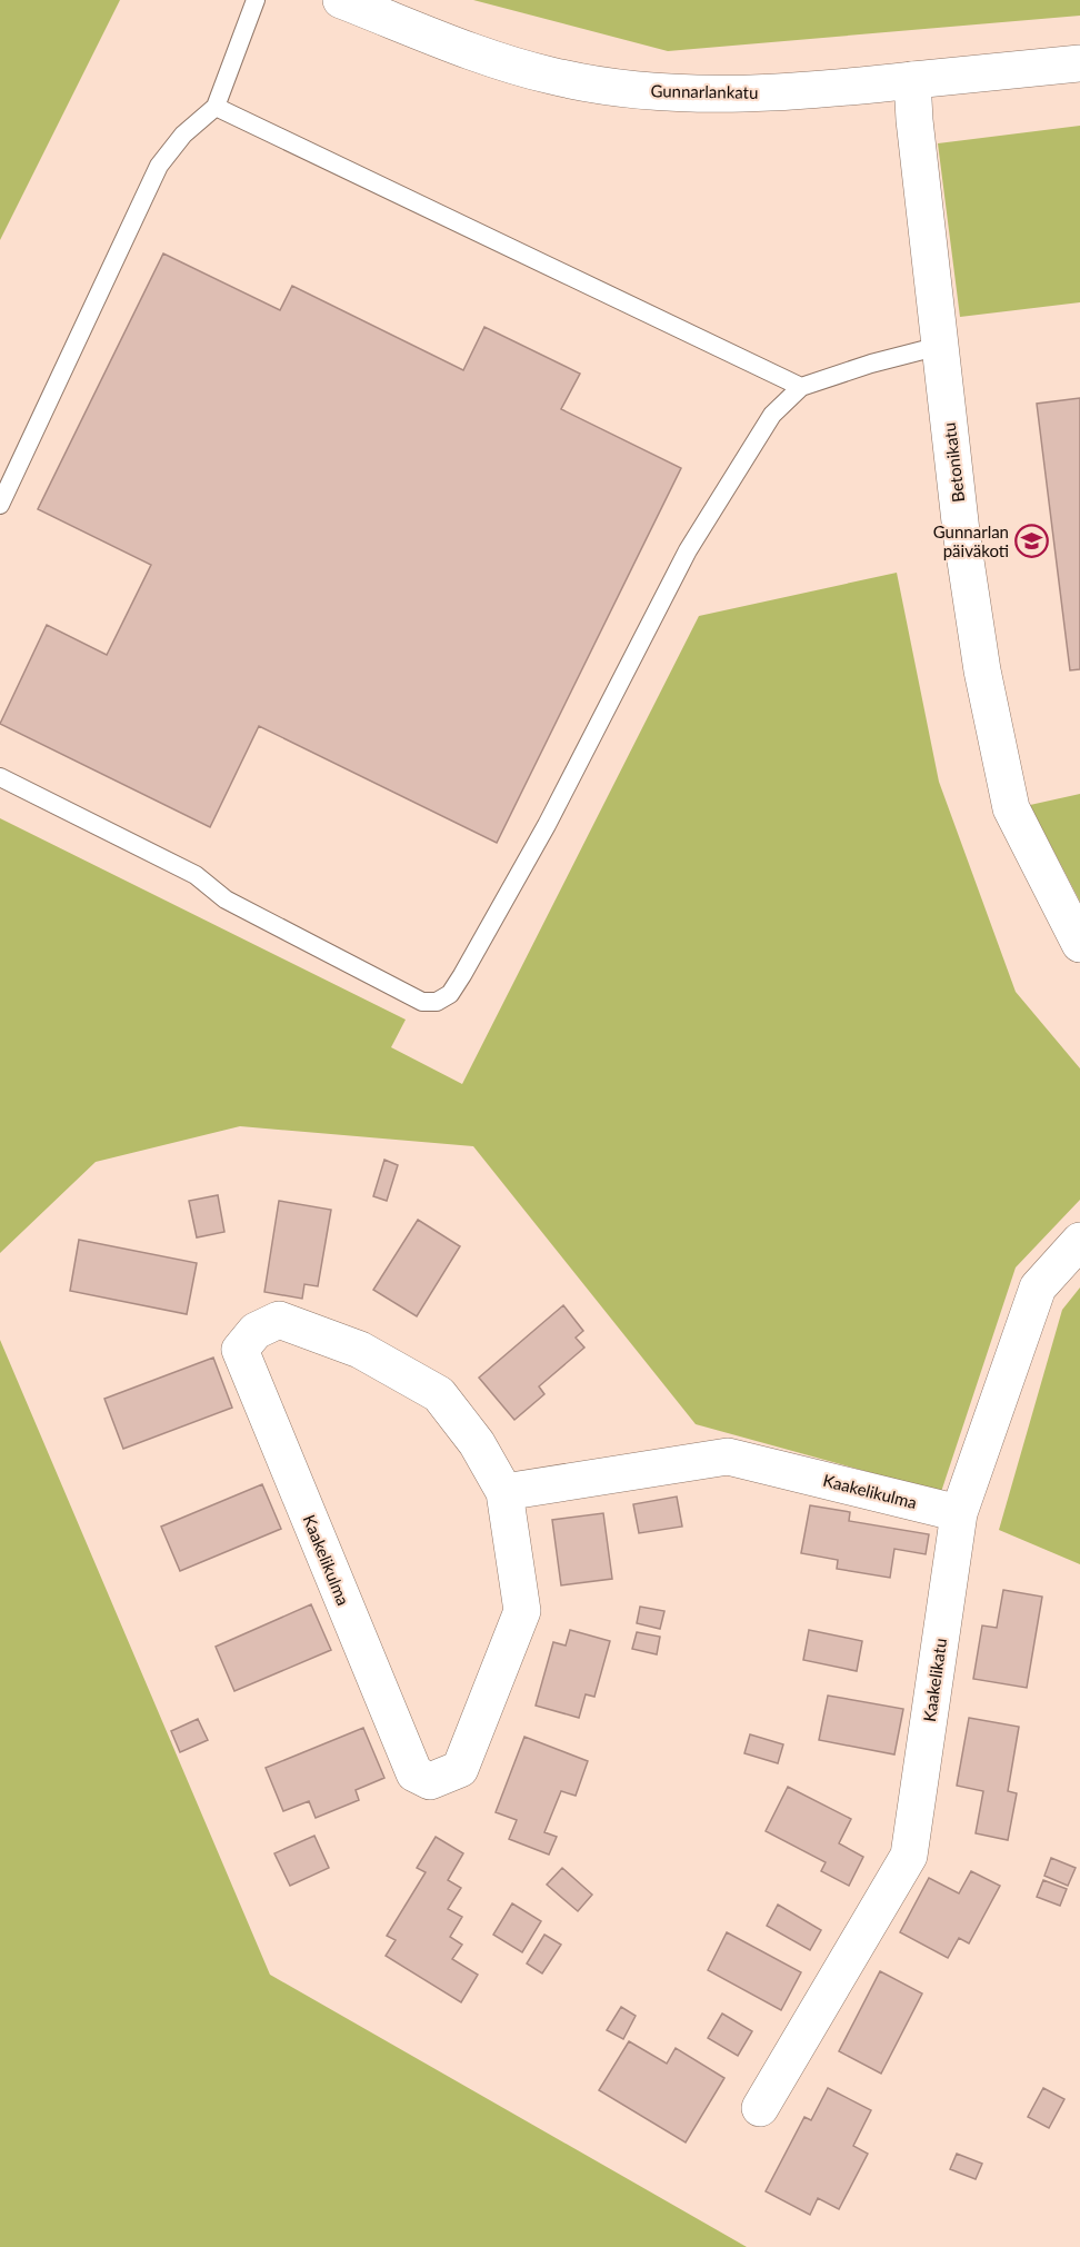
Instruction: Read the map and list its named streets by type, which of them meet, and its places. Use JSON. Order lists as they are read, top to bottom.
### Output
{
  "streets": {
    "street": [
      "Gunnarlankatu",
      "Betonikatu",
      "Kaakelikulma",
      "Kaakelikatu"
    ]
  },
  "crossings": [
    ["Gunnarlankatu", "Betonikatu"],
    ["Kaakelikulma", "Kaakelikatu"]
  ],
  "places": {
    "school or university": ["Gunnarlan päiväkoti"]
  }
}
